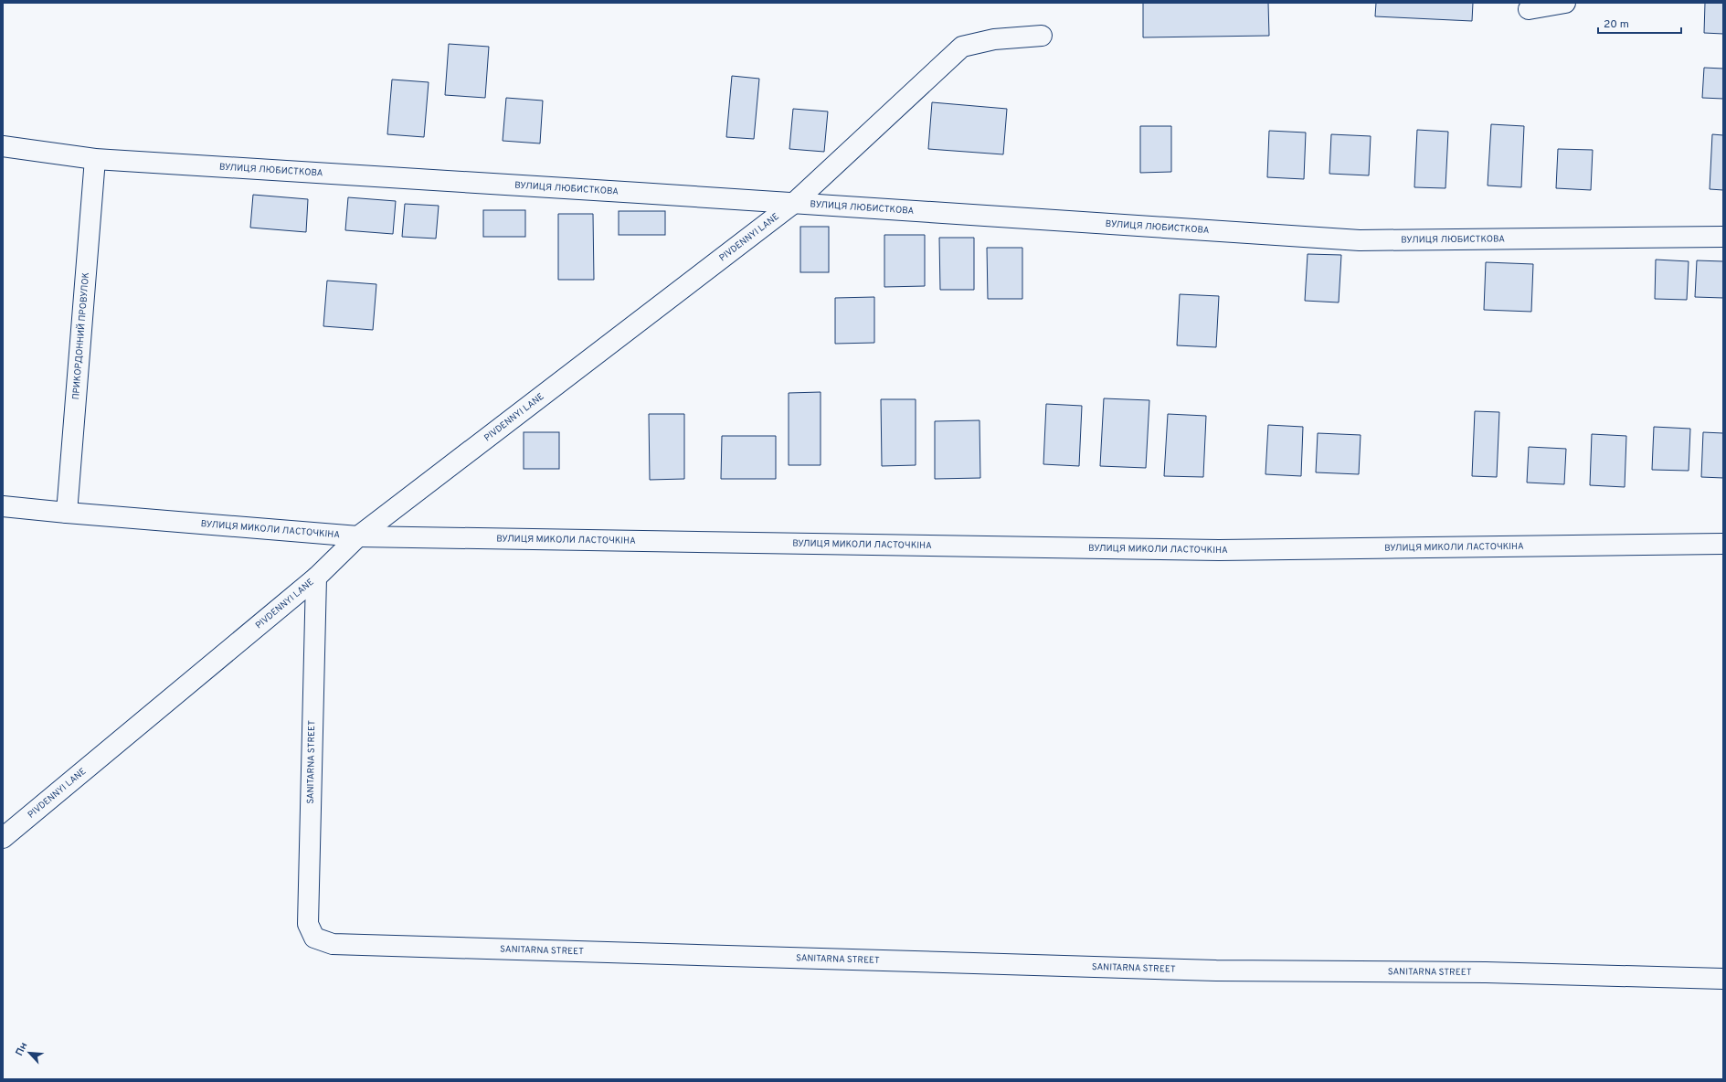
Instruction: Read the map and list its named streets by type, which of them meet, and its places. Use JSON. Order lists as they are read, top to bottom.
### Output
{
  "streets": {
    "street": [
      "ВУЛИЦЯ ЛЮБИСТКОВА",
      "PIVDENNYI LANE",
      "ПРИКОРДОННИЙ ПРОВУЛОК",
      "ВУЛИЦЯ МИКОЛИ ЛАСТОЧКІНА",
      "SANITARNA STREET"
    ]
  },
  "crossings": [
    ["ВУЛИЦЯ ЛЮБИСТКОВА", "PIVDENNYI LANE"],
    ["ВУЛИЦЯ ЛЮБИСТКОВА", "ПРИКОРДОННИЙ ПРОВУЛОК"],
    ["PIVDENNYI LANE", "ВУЛИЦЯ МИКОЛИ ЛАСТОЧКІНА"],
    ["PIVDENNYI LANE", "SANITARNA STREET"],
    ["ПРИКОРДОННИЙ ПРОВУЛОК", "ВУЛИЦЯ МИКОЛИ ЛАСТОЧКІНА"]
  ],
  "scale_bar": "20 m",
  "north": "top left"
}
